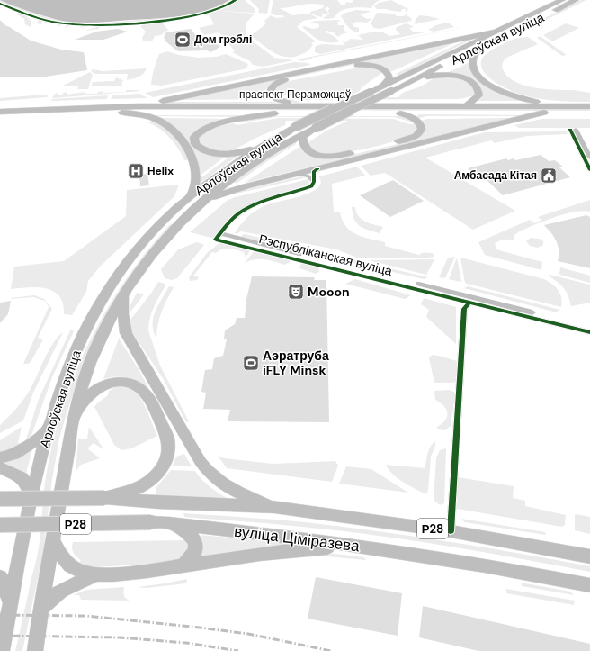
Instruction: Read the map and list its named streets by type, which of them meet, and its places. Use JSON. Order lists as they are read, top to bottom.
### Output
{
  "streets": {
    "main road": [
      "Арлоўская вуліца",
      "праспект Пераможцаў",
      "Р28",
      "вуліца Ціміразева"
    ],
    "street": ["Рэспубліканская вуліца"]
  },
  "places": {
    "sports": ["Дом грэблі", "Аэратруба iFLY Minsk"],
    "hospital": ["Helix"],
    "public building": ["Амбасада Кітая"],
    "theatre": ["Mooon"]
  }
}
